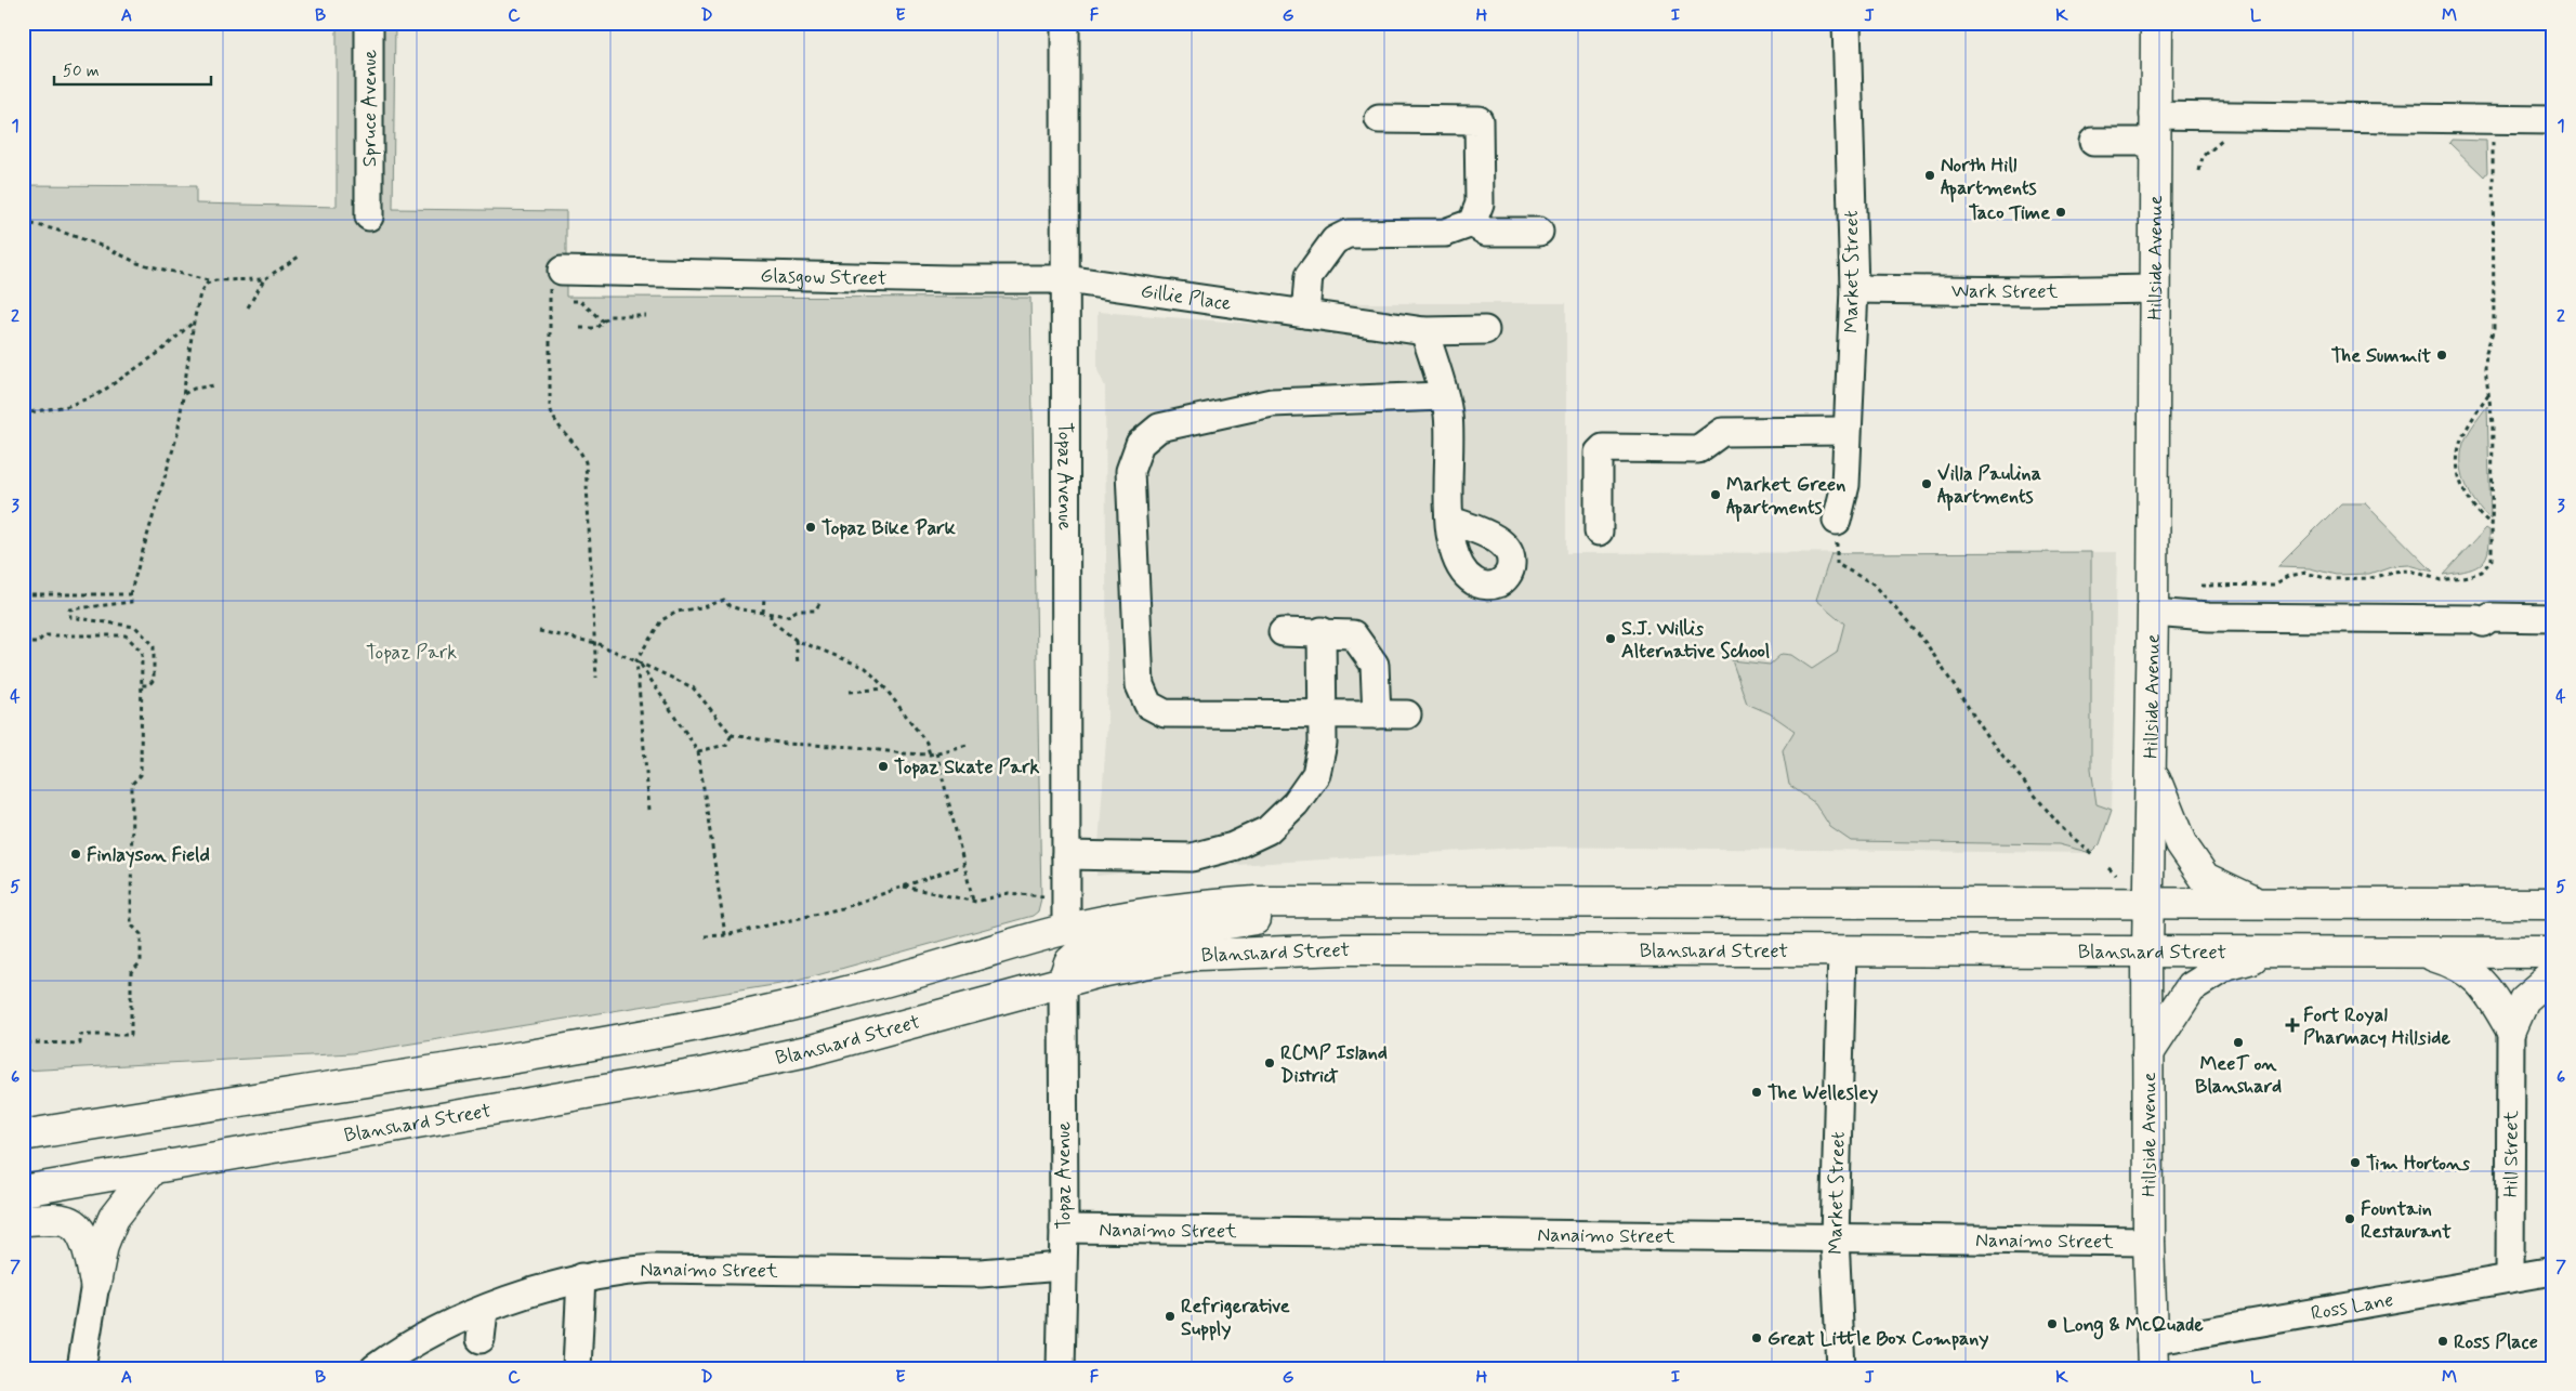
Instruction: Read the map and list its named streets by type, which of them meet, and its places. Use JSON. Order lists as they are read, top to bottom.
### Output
{
  "streets": {
    "main road": ["Hillside Avenue", "Blanshard Street"],
    "street": [
      "Spruce Avenue",
      "Market Street",
      "Glasgow Street",
      "Wark Street",
      "Gillie Place",
      "Topaz Avenue",
      "Hill Street",
      "Nanaimo Street",
      "Ross Lane"
    ]
  },
  "crossings": [
    ["Hillside Avenue", "Wark Street"],
    ["Hillside Avenue", "Blanshard Street"],
    ["Hillside Avenue", "Nanaimo Street"],
    ["Hillside Avenue", "Ross Lane"],
    ["Market Street", "Wark Street"],
    ["Market Street", "Blanshard Street"],
    ["Market Street", "Nanaimo Street"],
    ["Glasgow Street", "Gillie Place"],
    ["Glasgow Street", "Topaz Avenue"],
    ["Gillie Place", "Topaz Avenue"],
    ["Topaz Avenue", "Blanshard Street"],
    ["Topaz Avenue", "Nanaimo Street"],
    ["Hill Street", "Ross Lane"]
  ],
  "parks": ["Topaz Park"],
  "places": {
    "other": [
      "North Hill Apartments",
      "Taco Time",
      "The Summit",
      "Villa Paulina Apartments",
      "Market Green Apartments",
      "Topaz Bike Park",
      "S.J. Willis Alternative School",
      "Topaz Skate Park",
      "Finlayson Field",
      "MeeT on Blanshard",
      "RCMP Island District",
      "The Wellesley",
      "Tim Hortons",
      "Fountain Restaurant",
      "Refrigerative Supply",
      "Long & McQuade",
      "Great Little Box Company",
      "Ross Place"
    ],
    "health": ["Fort Royal Pharmacy Hillside"]
  },
  "scale_bar": "50 m",
  "grid": {
    "columns": [
      "A",
      "B",
      "C",
      "D",
      "E",
      "F",
      "G",
      "H",
      "I",
      "J",
      "K",
      "L",
      "M"
    ],
    "rows": [
      "1",
      "2",
      "3",
      "4",
      "5",
      "6",
      "7"
    ]
  }
}
